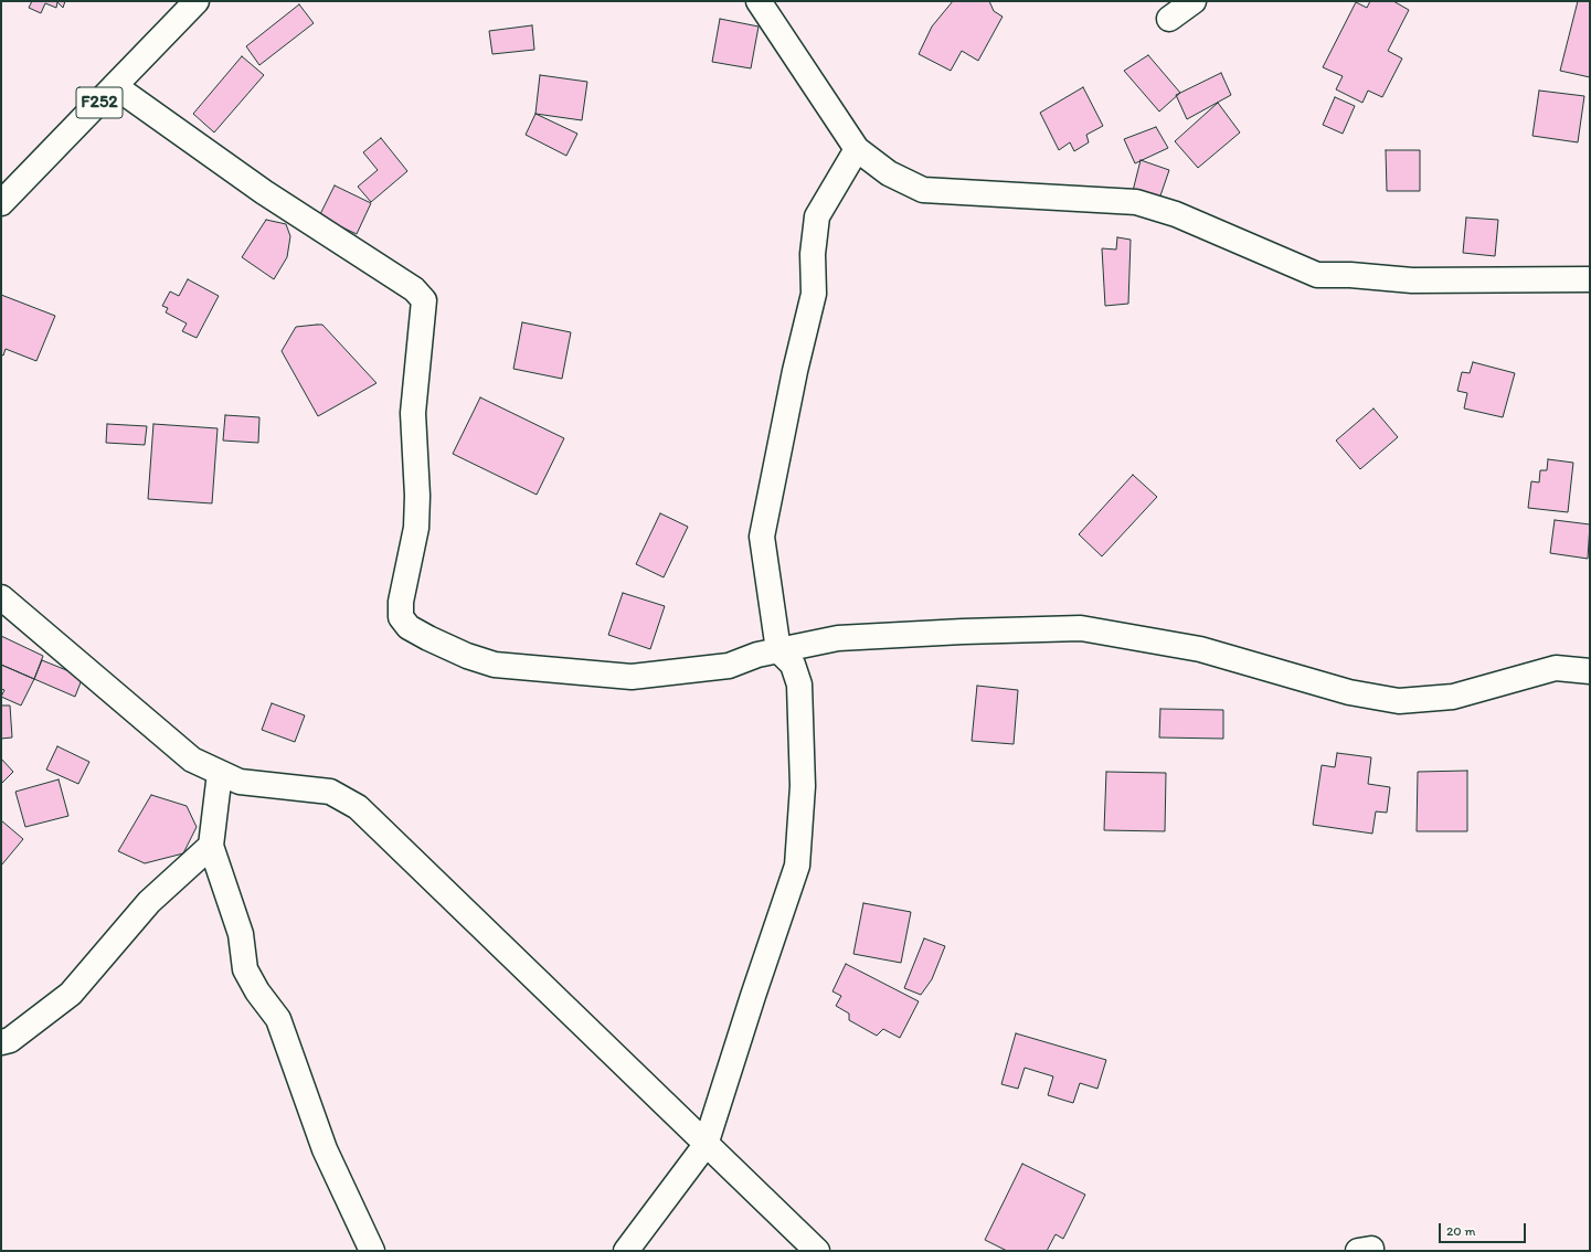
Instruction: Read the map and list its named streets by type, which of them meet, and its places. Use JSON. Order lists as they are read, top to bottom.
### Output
{
  "streets": {
    "street": ["F252"]
  },
  "scale_bar": "20 m"
}
